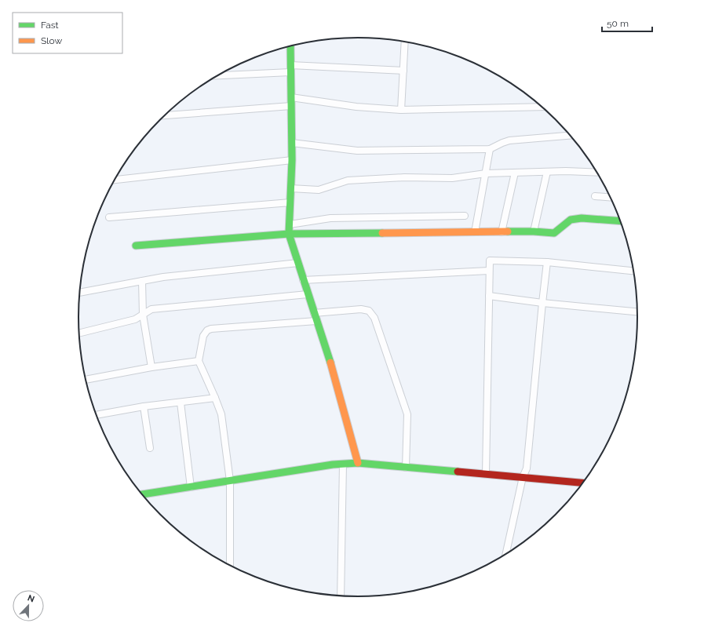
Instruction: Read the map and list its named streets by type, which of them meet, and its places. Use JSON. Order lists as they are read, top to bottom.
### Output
{
  "legend": ["Fast", "Slow"],
  "scale_bar": "50 m",
  "north": "top"
}
